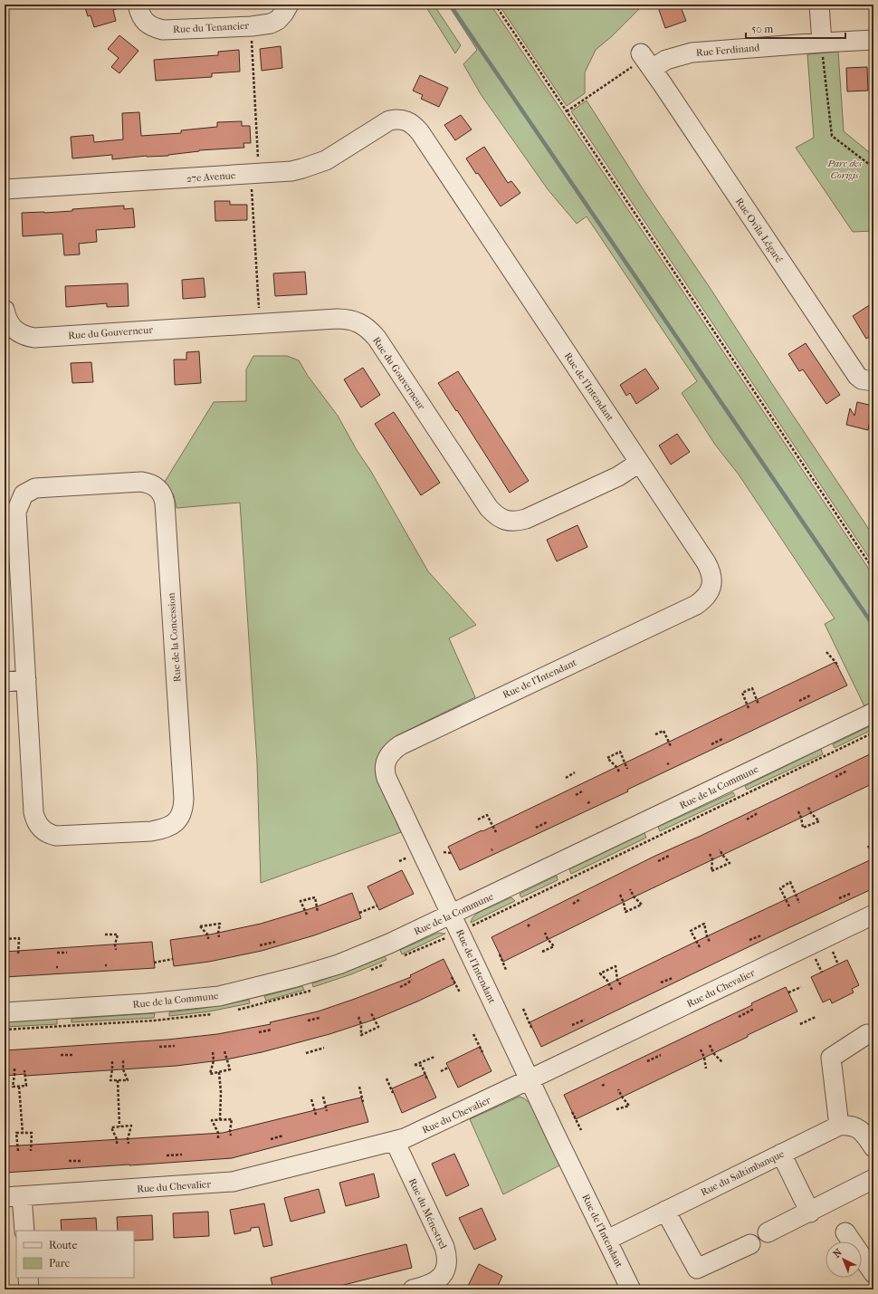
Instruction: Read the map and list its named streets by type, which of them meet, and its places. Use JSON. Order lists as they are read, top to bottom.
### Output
{
  "streets": {
    "street": [
      "Rue du Tenancier",
      "Rue Ferdinand",
      "27e Avenue",
      "Rue Ovila-Légaré",
      "Rue du Gouverneur",
      "Rue de l'Intendant",
      "Rue de la Concession",
      "Rue de la Commune",
      "Rue du Chevalier",
      "Rue du Saltimbanque",
      "Rue du Ménestrel"
    ]
  },
  "crossings": [
    ["Rue Ferdinand", "Rue Ovila-Légaré"],
    ["27e Avenue", "Rue de l'Intendant"],
    ["Rue du Gouverneur", "Rue de l'Intendant"],
    ["Rue de l'Intendant", "Rue de la Commune"],
    ["Rue de l'Intendant", "Rue du Chevalier"],
    ["Rue de l'Intendant", "Rue du Saltimbanque"],
    ["Rue du Chevalier", "Rue du Ménestrel"]
  ],
  "parks": ["Parc des Corigis"],
  "legend": ["Route", "Parc"],
  "scale_bar": "50 m",
  "north": "top left"
}
